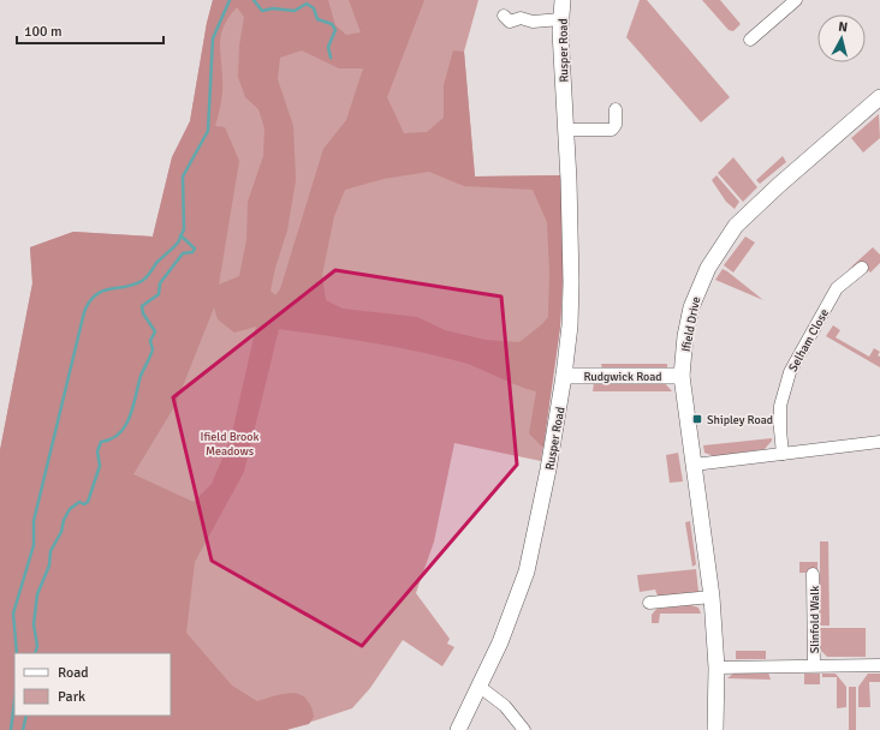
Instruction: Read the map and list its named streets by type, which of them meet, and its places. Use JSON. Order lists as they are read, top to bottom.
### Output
{
  "streets": {
    "street": [
      "Rusper Road",
      "Ifield Drive",
      "Selham Close",
      "Rudgwick Road",
      "Slinfold Walk"
    ]
  },
  "crossings": [
    ["Rusper Road", "Rudgwick Road"],
    ["Ifield Drive", "Rudgwick Road"]
  ],
  "parks": ["Ifield Brook Meadows"],
  "places": {
    "transit": ["Shipley Road"]
  },
  "legend": ["Road", "Park"],
  "scale_bar": "100 m",
  "north": "top"
}
